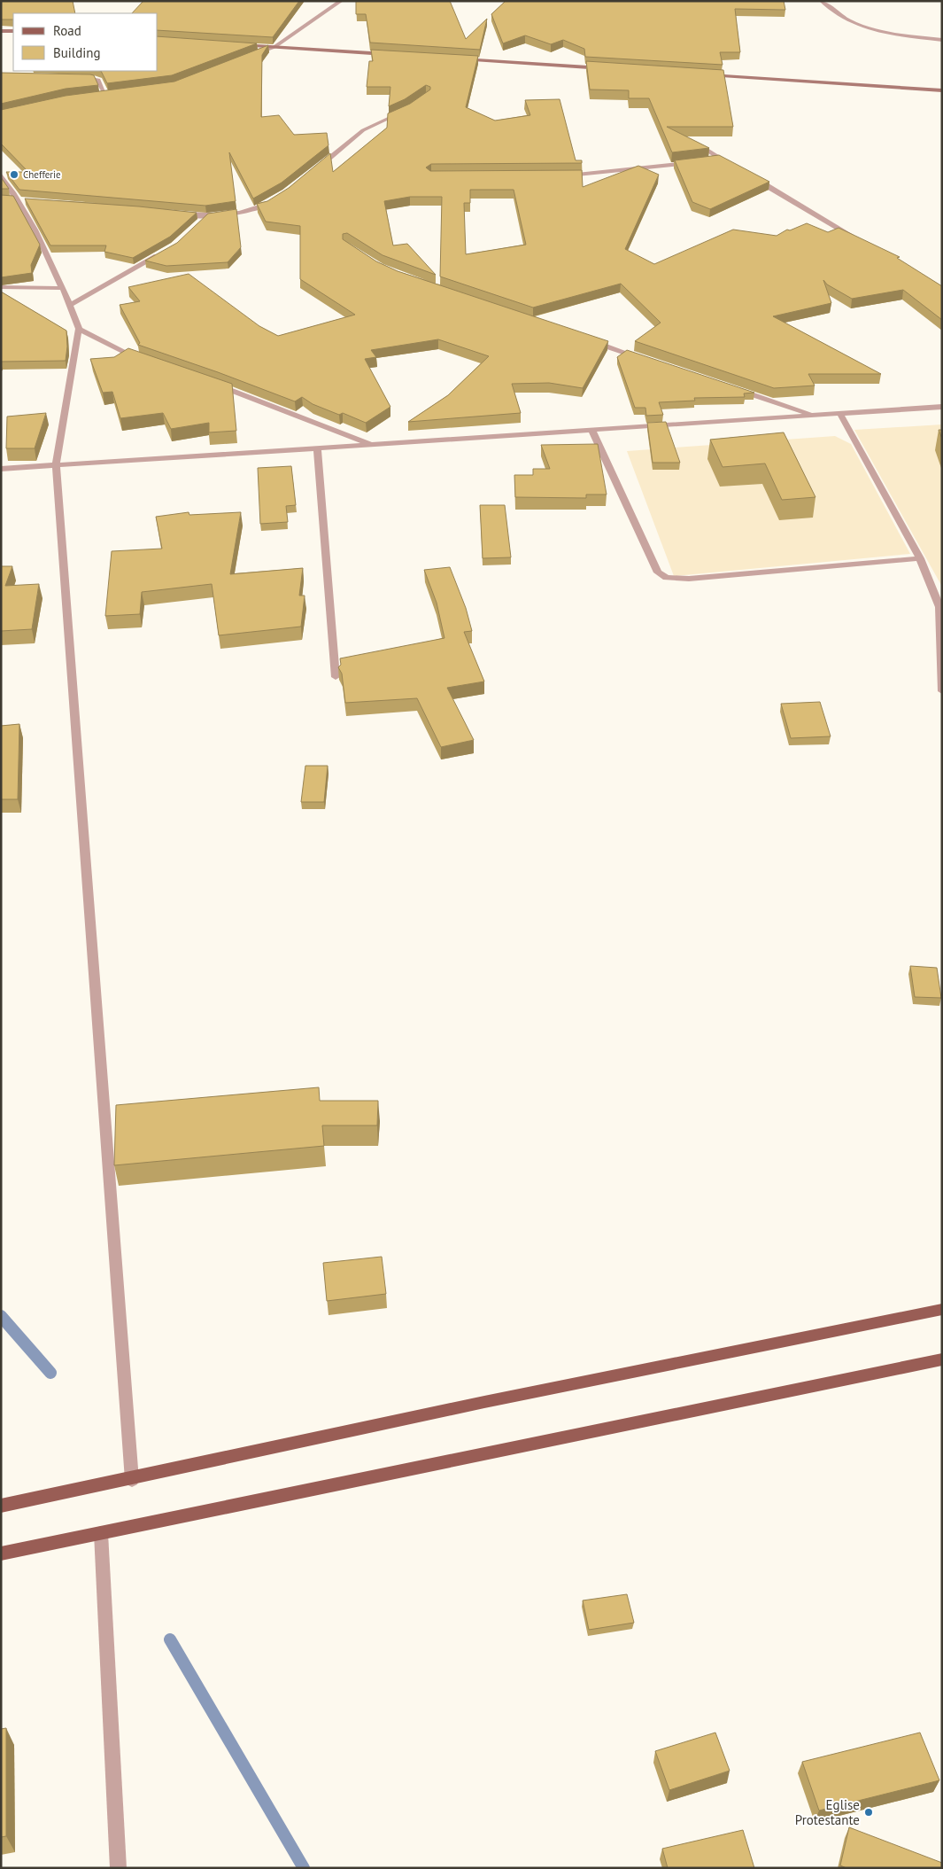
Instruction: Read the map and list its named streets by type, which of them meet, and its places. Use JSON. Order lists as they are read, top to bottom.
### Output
{
  "places": ["Chefferie", "Eglise Protestante"],
  "legend": ["Road", "Building"]
}
